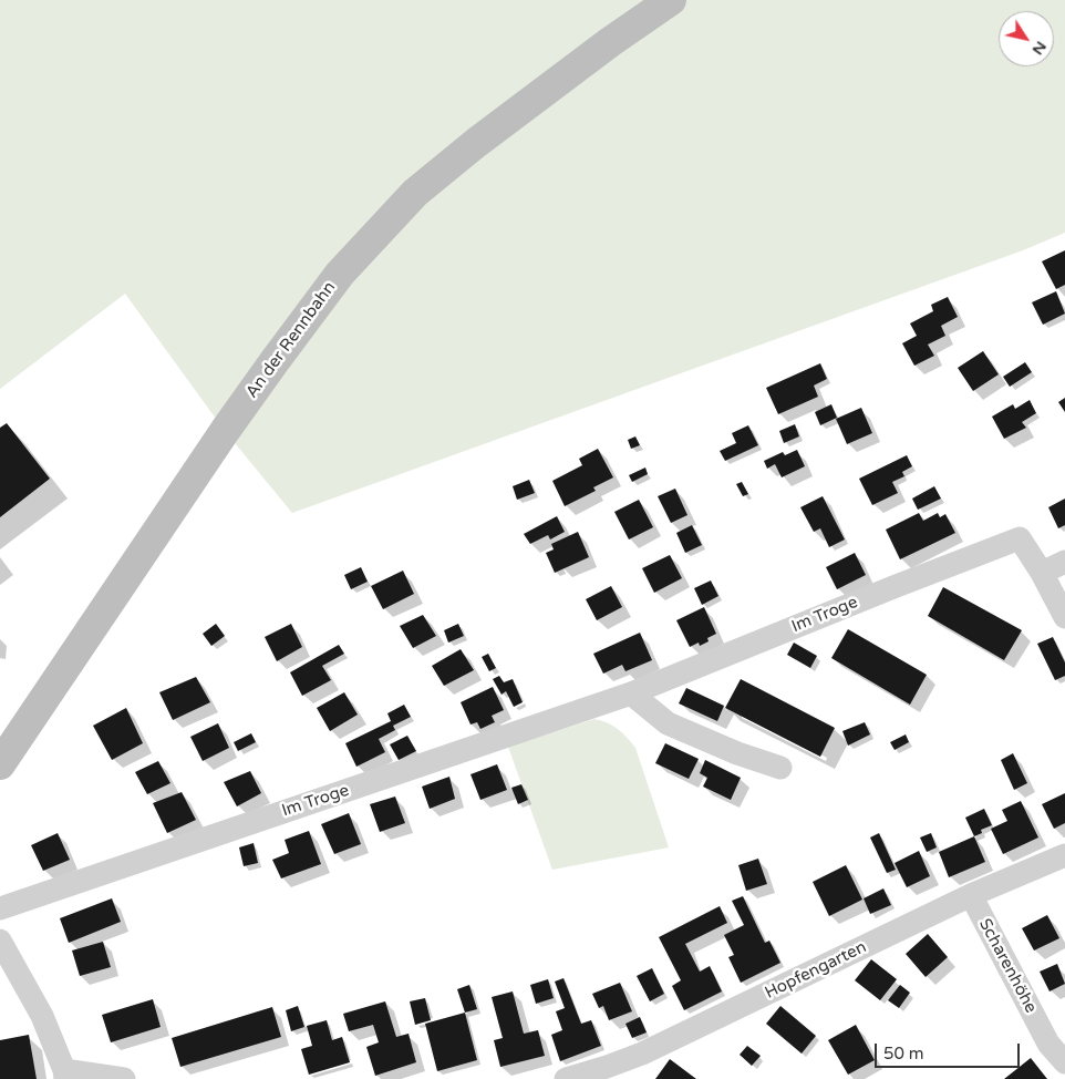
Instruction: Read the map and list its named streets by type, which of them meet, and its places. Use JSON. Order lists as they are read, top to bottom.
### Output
{
  "streets": {
    "main road": ["An der Rennbahn"],
    "street": ["Im Troge", "Scharenhöhe", "Hopfengarten"]
  },
  "crossings": [
    ["Scharenhöhe", "Hopfengarten"]
  ],
  "scale_bar": "50 m",
  "north": "bottom right"
}
